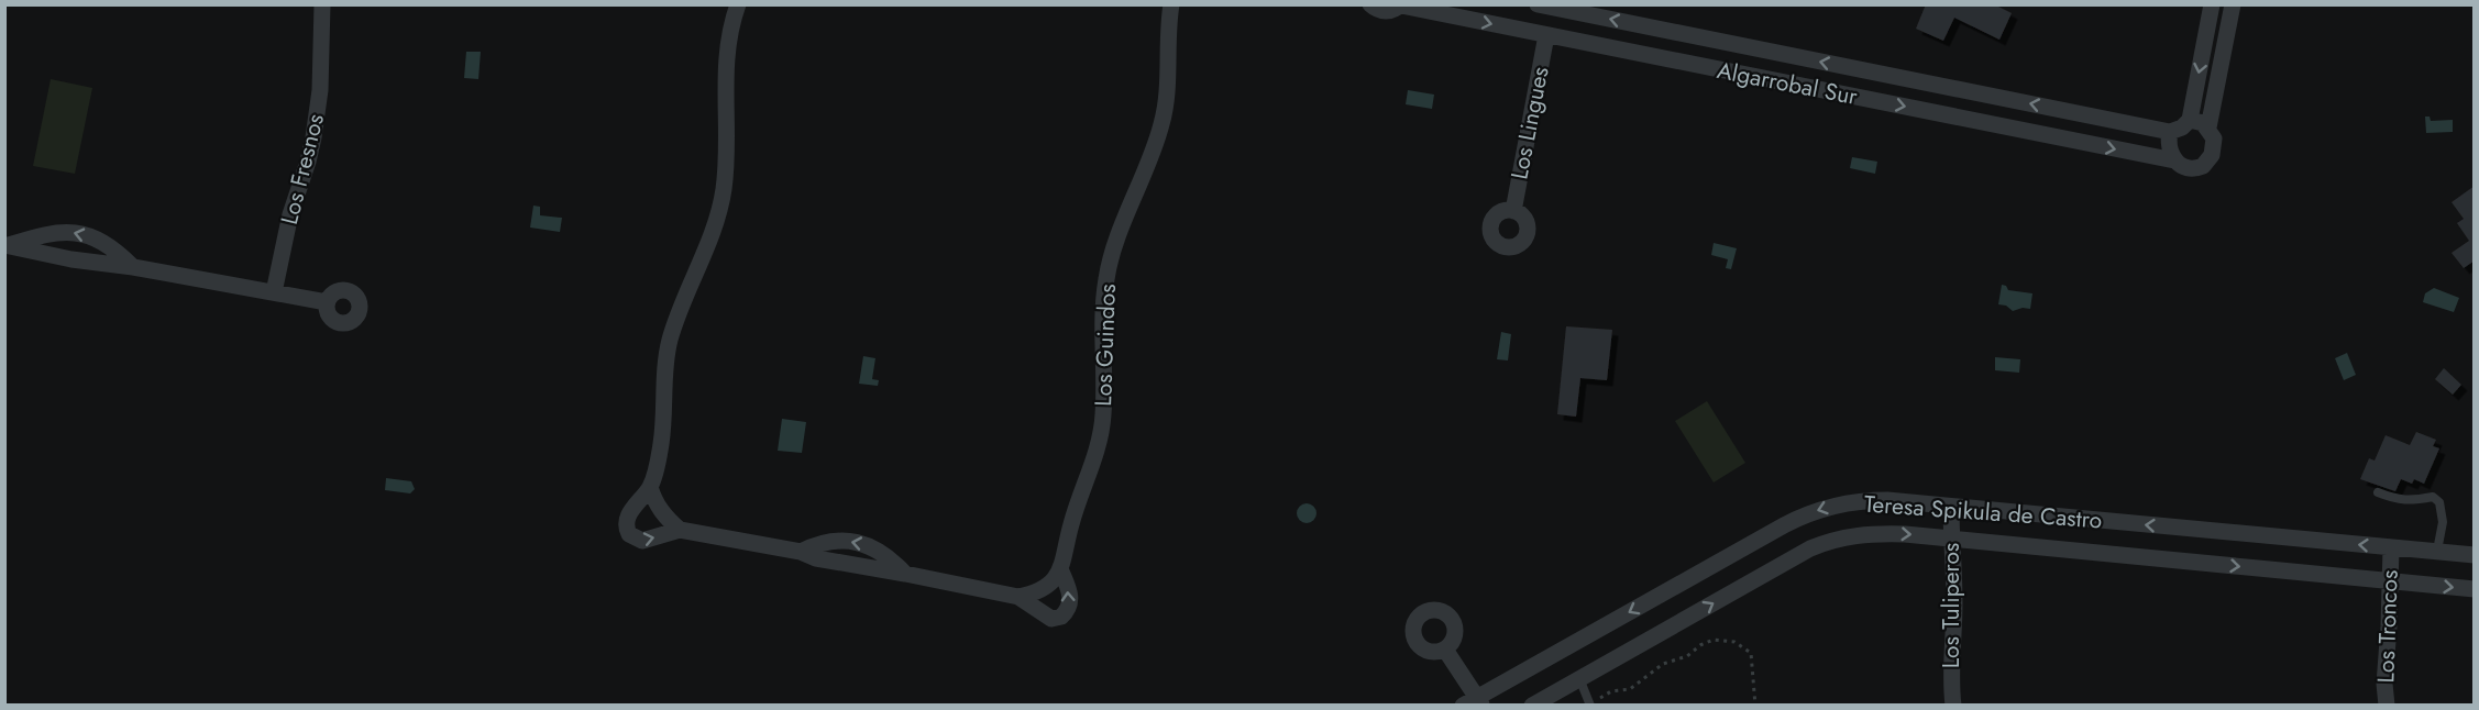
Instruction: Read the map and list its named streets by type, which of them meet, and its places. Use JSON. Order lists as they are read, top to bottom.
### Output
{
  "streets": {
    "street": [
      "Algarrobal Sur",
      "Los Lingues",
      "Los Fresnos",
      "Los Guindos",
      "Teresa Spikula de Castro",
      "Los Tuliperos",
      "Los Troncos"
    ]
  },
  "crossings": [
    ["Algarrobal Sur", "Los Lingues"],
    ["Teresa Spikula de Castro", "Los Tuliperos"],
    ["Teresa Spikula de Castro", "Los Troncos"]
  ]
}
